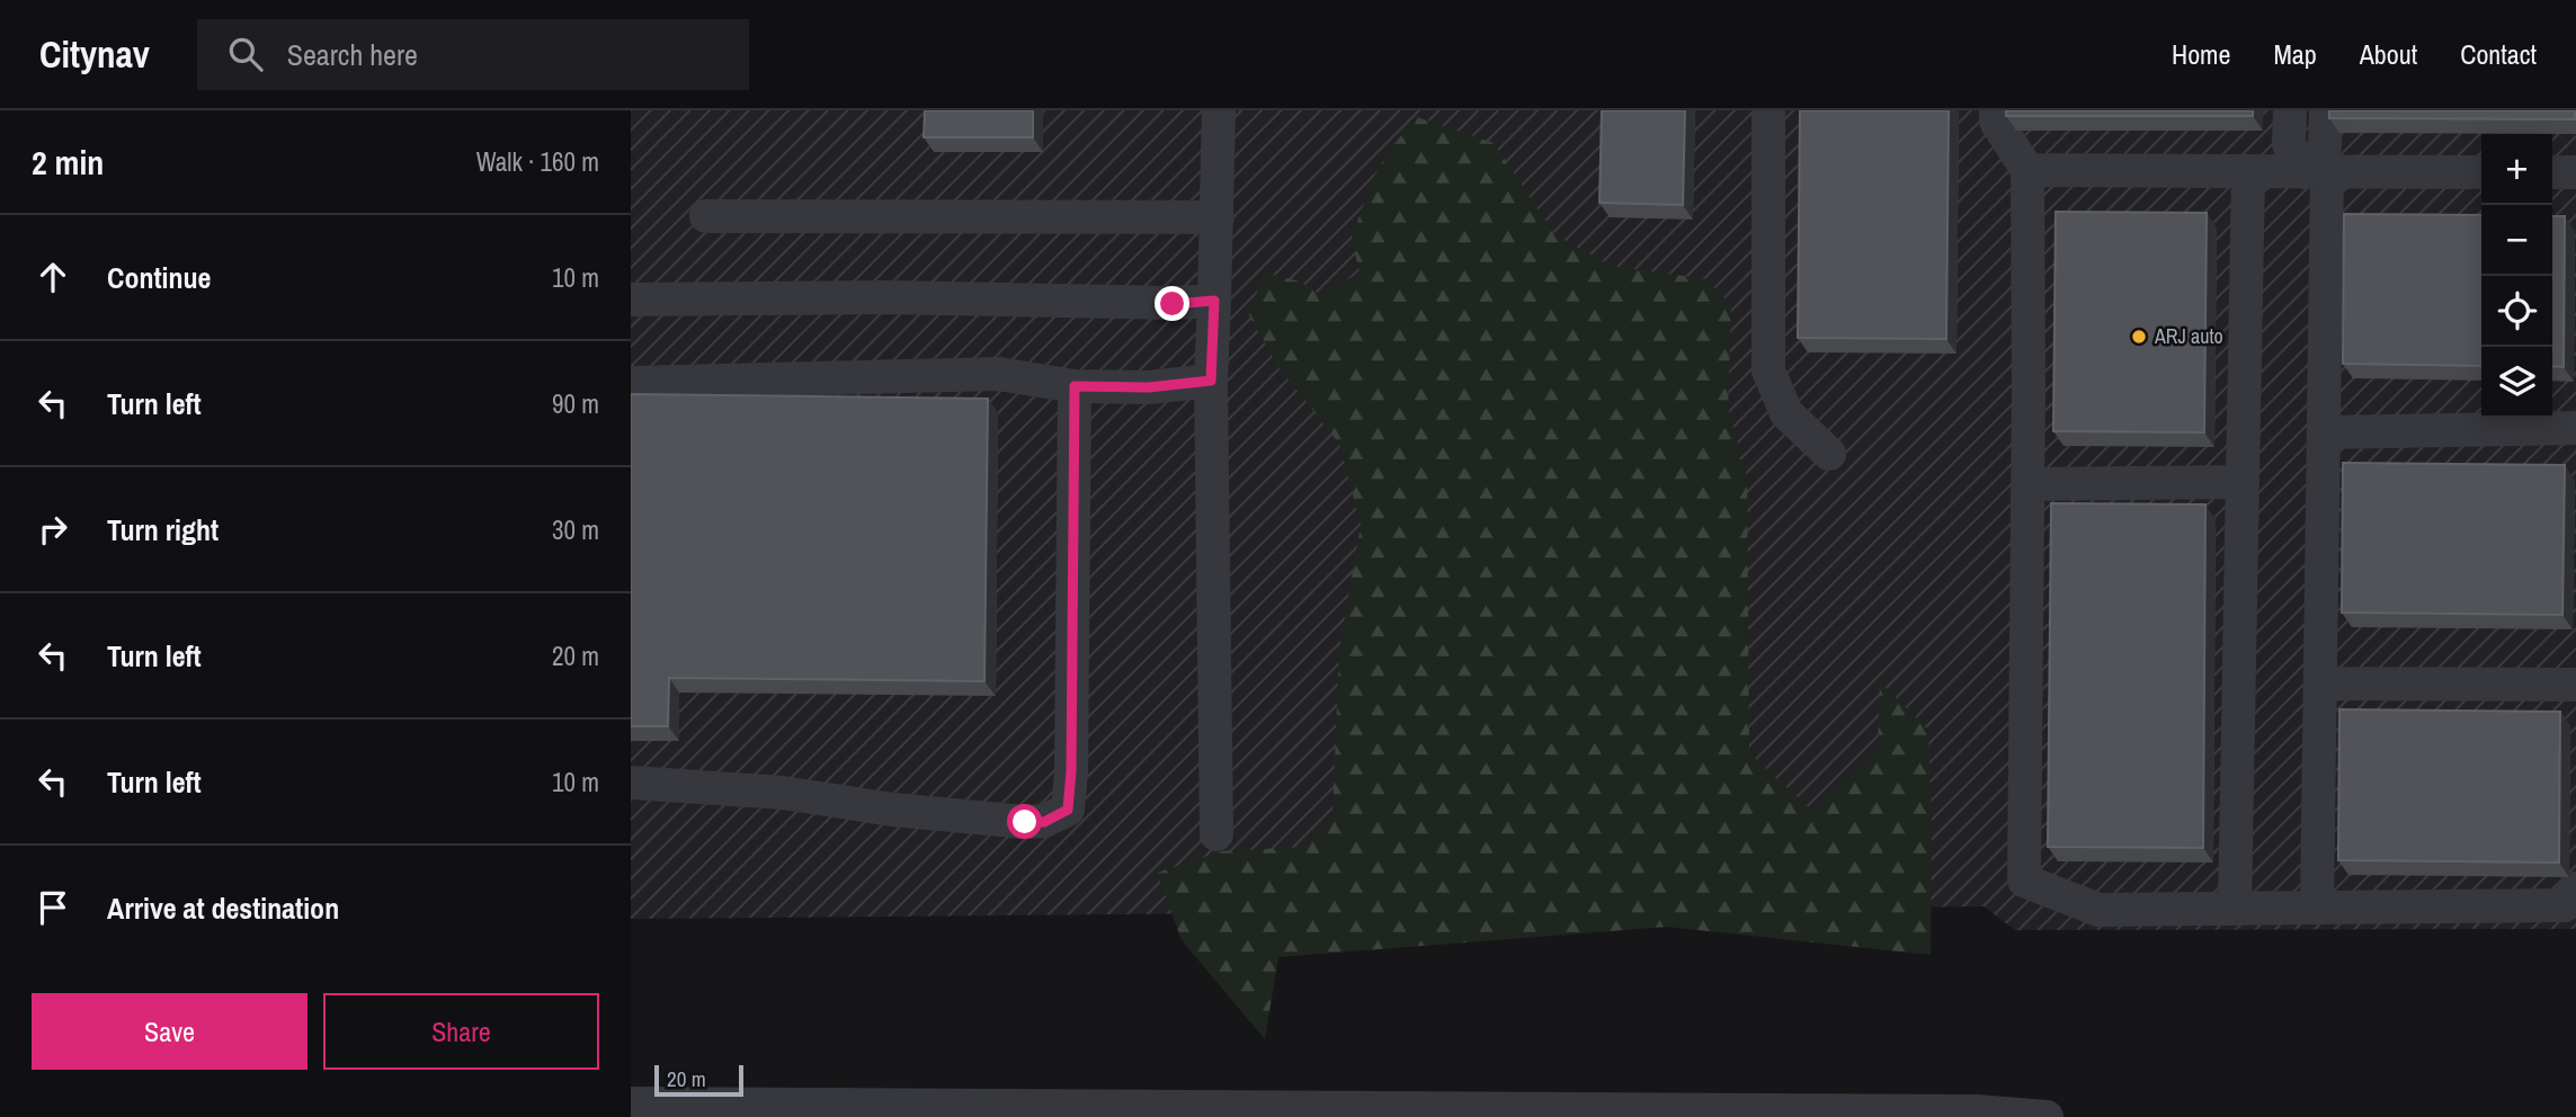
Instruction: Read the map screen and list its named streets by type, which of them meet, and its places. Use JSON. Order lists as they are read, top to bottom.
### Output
{
  "places": ["ARJ auto"],
  "scale_bar": "20 m",
  "page": {
    "header": "Citynav",
    "search": "Search here",
    "nav": [
      "Home",
      "Map",
      "About",
      "Contact"
    ],
    "heading": ["2 min", "Walk · 160 m"],
    "map_buttons": ["+", "−"],
    "list": [
      ["Continue", "10 m"],
      ["Turn left", "90 m"],
      ["Turn right", "30 m"],
      ["Turn left", "20 m"],
      ["Turn left", "10 m"],
      "Arrive at destination"
    ],
    "buttons": ["Save", "Share"],
    "scale": "20 m"
  }
}
